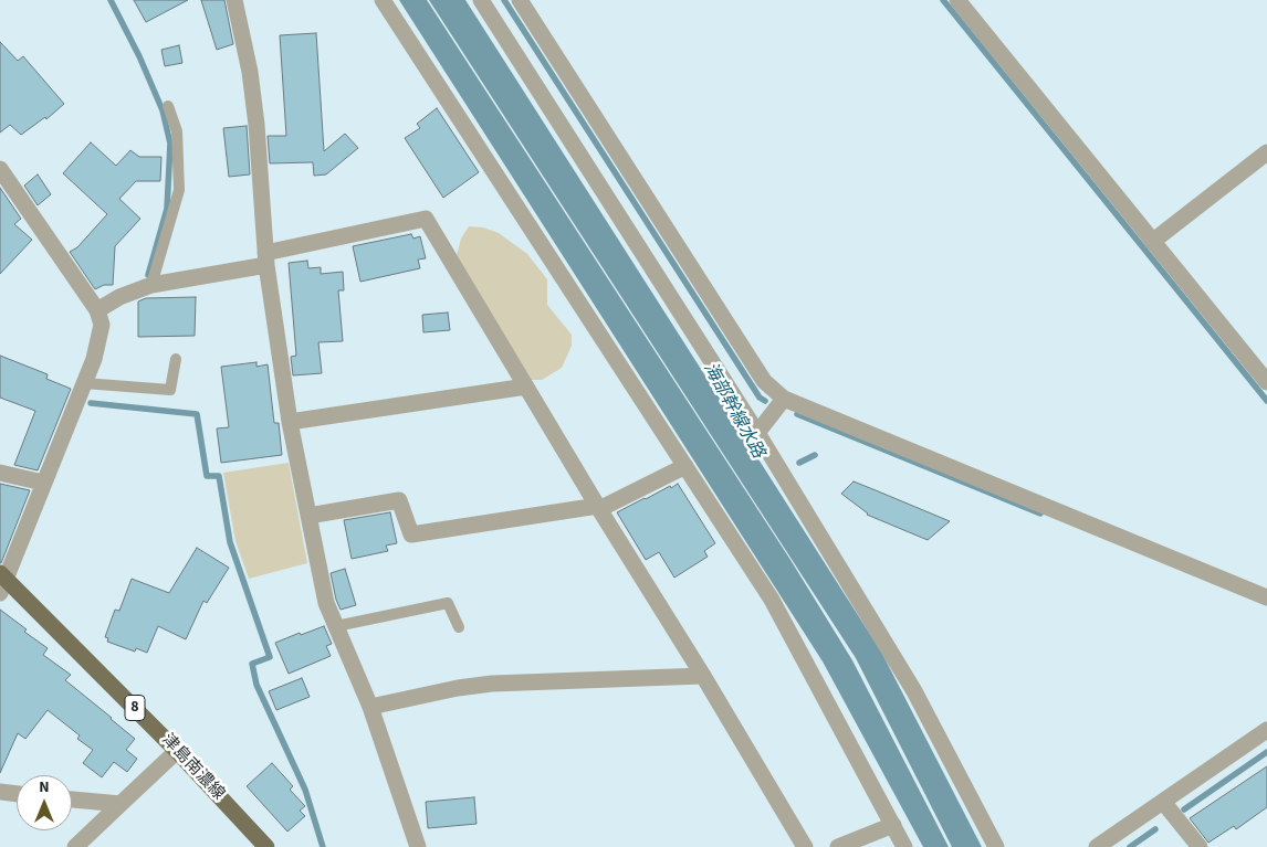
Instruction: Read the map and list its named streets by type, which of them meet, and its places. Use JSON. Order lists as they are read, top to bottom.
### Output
{
  "streets": {
    "main road": ["8", "津島南濃線"]
  },
  "water": ["海部幹線水路"],
  "north": "top"
}
